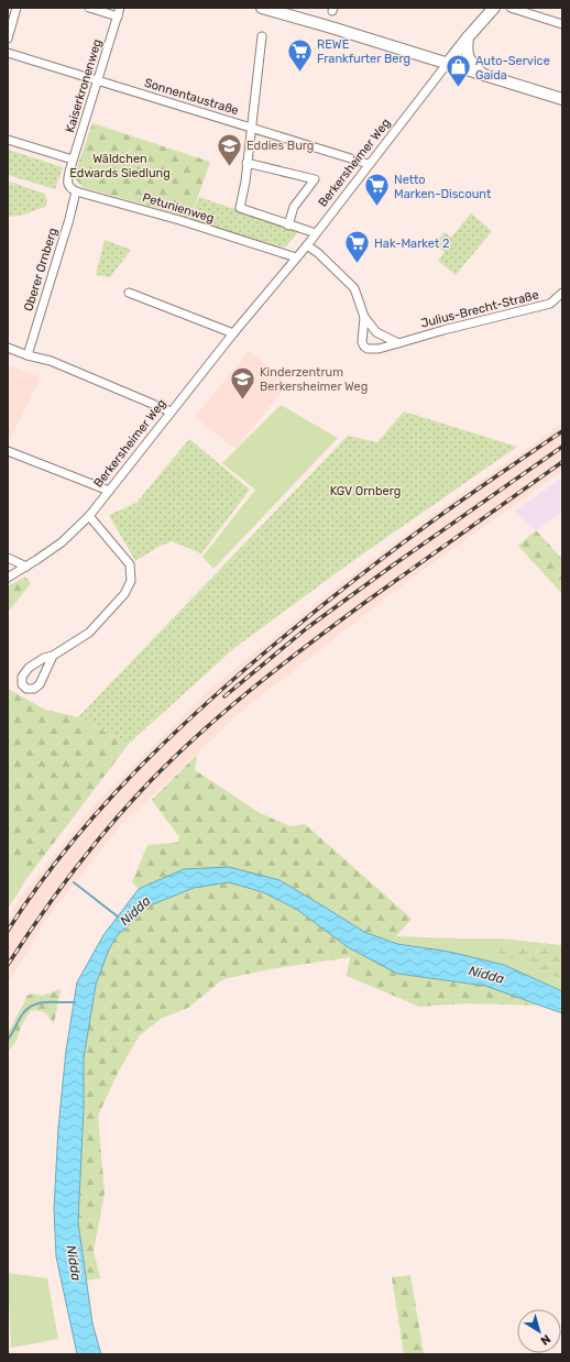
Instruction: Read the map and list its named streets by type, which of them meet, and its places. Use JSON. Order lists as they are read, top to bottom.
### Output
{
  "streets": {
    "street": [
      "Kaiserkronenweg",
      "Sonnentaustraße",
      "Berkersheimer Weg",
      "Petunienweg",
      "Oberer Ornberg",
      "Julius-Brecht-Straße"
    ]
  },
  "crossings": [
    ["Kaiserkronenweg", "Sonnentaustraße"],
    ["Kaiserkronenweg", "Petunienweg"],
    ["Kaiserkronenweg", "Oberer Ornberg"],
    ["Sonnentaustraße", "Berkersheimer Weg"],
    ["Berkersheimer Weg", "Petunienweg"],
    ["Berkersheimer Weg", "Julius-Brecht-Straße"],
    ["Petunienweg", "Oberer Ornberg"]
  ],
  "water": ["Nidda"],
  "parks": ["Wäldchen Edwards Siedlung", "KGV Ornberg"],
  "places": {
    "supermarket": ["REWE Frankfurter Berg", "Netto Marken-Discount", "Hak-Market 2"],
    "shop": ["Auto-Service Gaida"],
    "school or university": ["Eddies Burg", "Kinderzentrum Berkersheimer Weg"]
  },
  "north": "bottom right"
}
